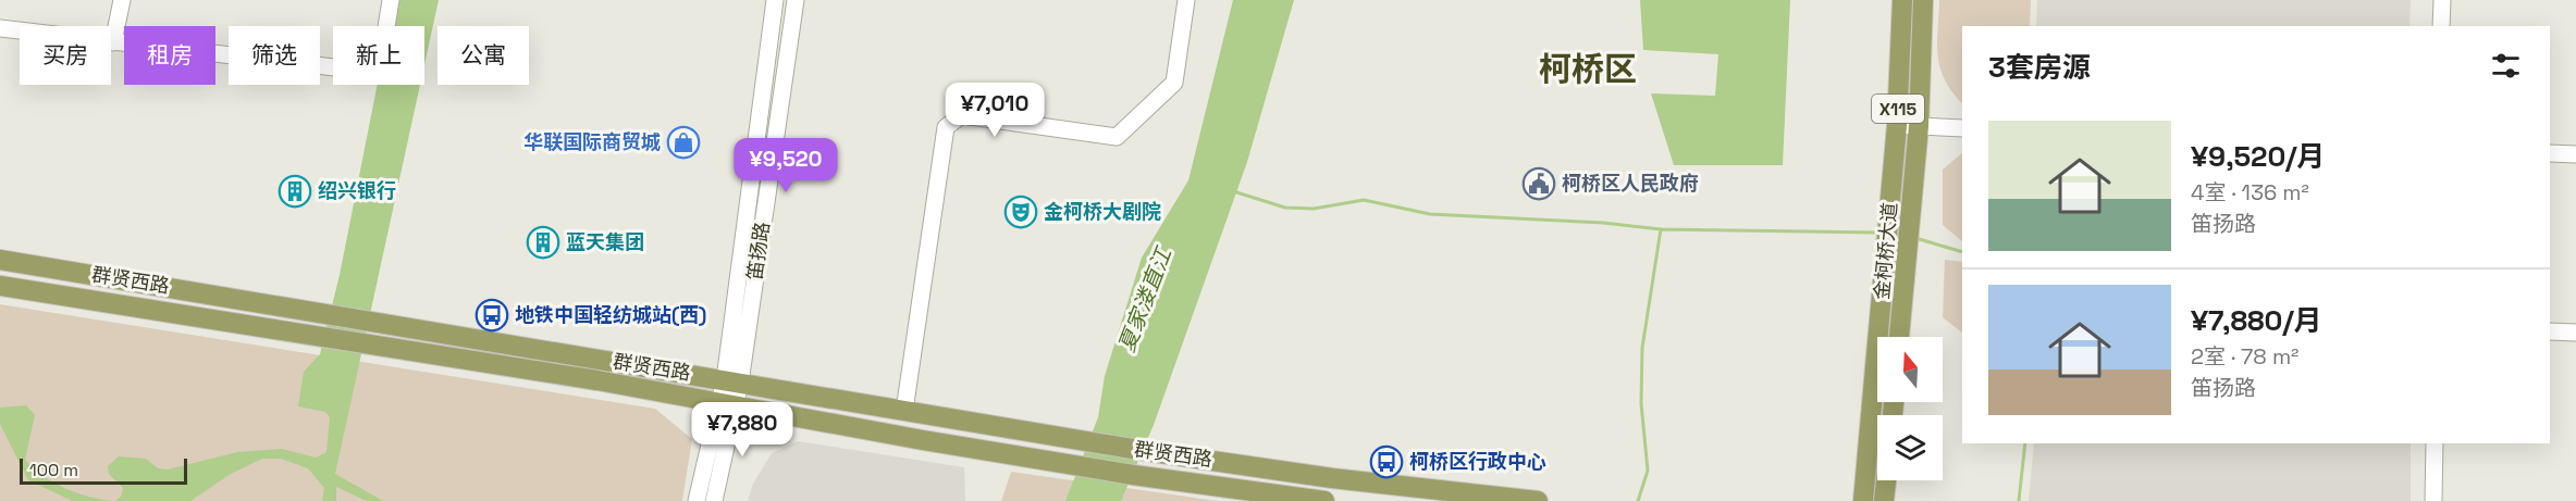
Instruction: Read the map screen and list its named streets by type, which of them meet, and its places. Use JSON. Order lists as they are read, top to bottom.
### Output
{
  "streets": {
    "main road": ["X115", "金柯桥大道", "群贤西路"],
    "street": ["笛扬路"]
  },
  "crossings": [
    ["笛扬路", "群贤西路"]
  ],
  "districts": ["柯桥区"],
  "water": ["夏家溇直江"],
  "places": {
    "shop": ["华联国际商贸城"],
    "public building": ["柯桥区人民政府"],
    "building": ["绍兴银行", "蓝天集团"],
    "theatre": ["金柯桥大剧院"],
    "bus stop": ["地铁中国轻纺城站(西)", "柯桥区行政中心"]
  },
  "scale_bar": "100 m",
  "north": "top",
  "page": {
    "chip": [
      "买房",
      "租房",
      "筛选",
      "新上",
      "公寓"
    ],
    "heading": "3套房源",
    "price": ["¥7,010", "¥9,520", "¥7,880"],
    "list": [
      {
        "name": "¥9,520/月",
        "note": "4室 · 136 m² · 笛扬路"
      },
      {
        "name": "¥7,880/月",
        "note": "2室 · 78 m² · 笛扬路"
      }
    ],
    "scale": "100 m"
  }
}
